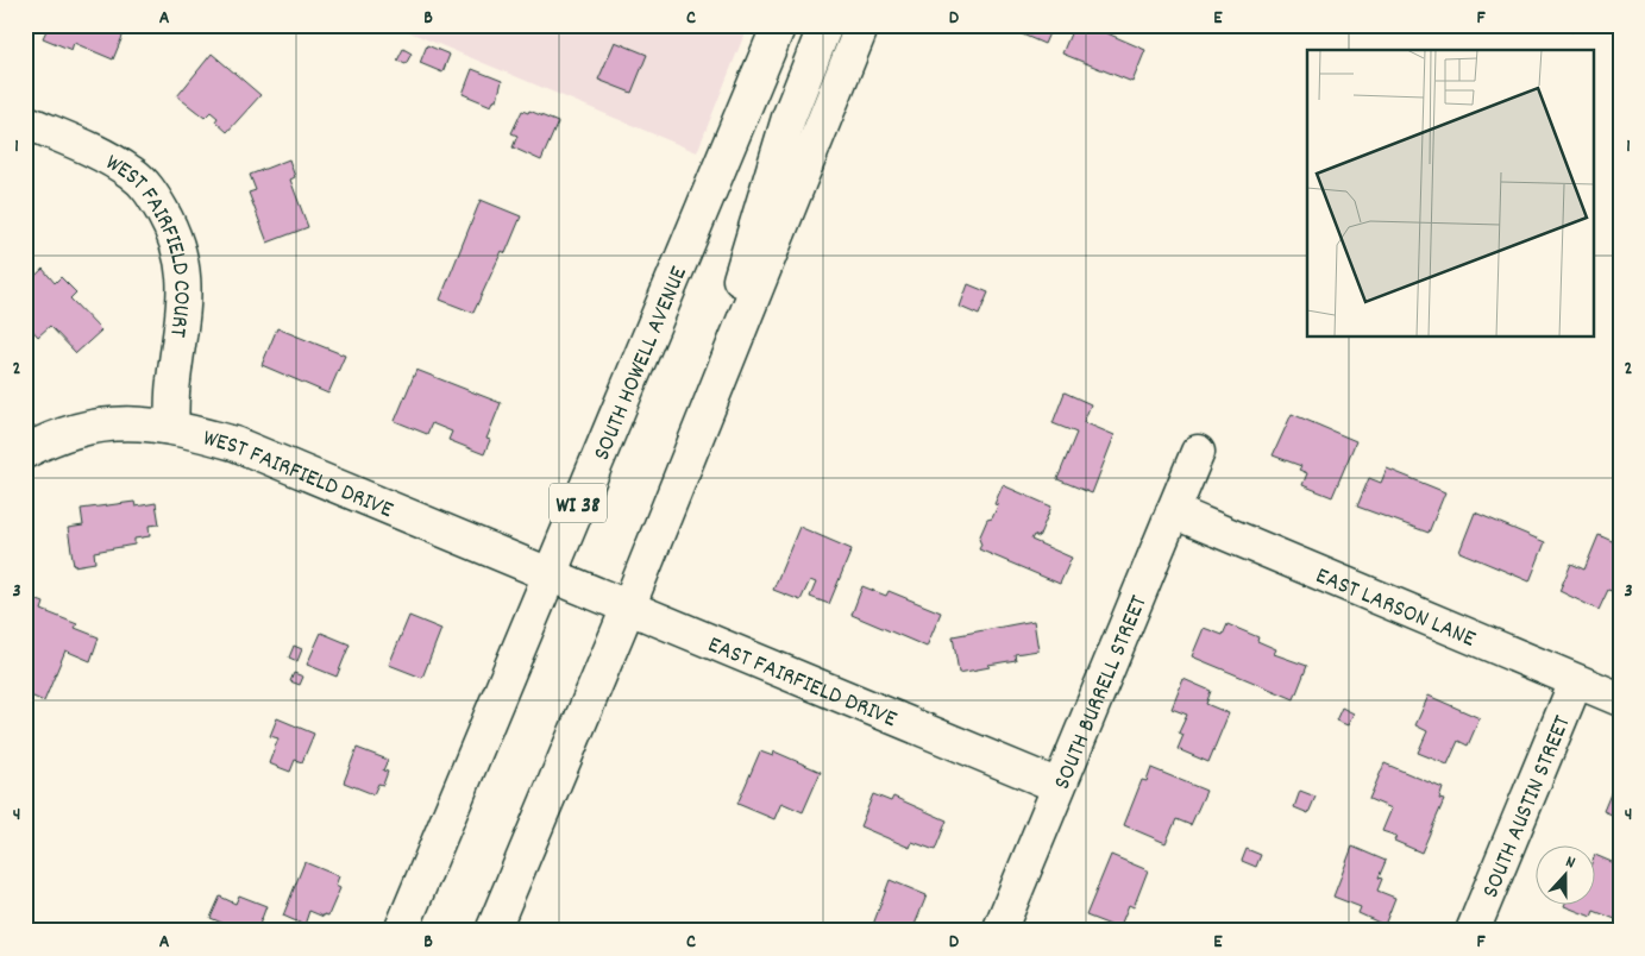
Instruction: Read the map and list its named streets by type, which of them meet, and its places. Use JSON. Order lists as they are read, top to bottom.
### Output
{
  "streets": {
    "street": [
      "WEST FAIRFIELD COURT",
      "SOUTH HOWELL AVENUE",
      "WEST FAIRFIELD DRIVE",
      "WI 38",
      "EAST LARSON LANE",
      "EAST FAIRFIELD DRIVE",
      "SOUTH BURRELL STREET",
      "SOUTH AUSTIN STREET"
    ]
  },
  "crossings": [
    ["WEST FAIRFIELD COURT", "WEST FAIRFIELD DRIVE"],
    ["SOUTH HOWELL AVENUE", "WEST FAIRFIELD DRIVE"],
    ["SOUTH HOWELL AVENUE", "EAST FAIRFIELD DRIVE"],
    ["WEST FAIRFIELD DRIVE", "EAST FAIRFIELD DRIVE"],
    ["EAST LARSON LANE", "SOUTH BURRELL STREET"],
    ["EAST LARSON LANE", "SOUTH AUSTIN STREET"],
    ["EAST FAIRFIELD DRIVE", "SOUTH BURRELL STREET"]
  ],
  "north": "top",
  "grid": {
    "columns": [
      "A",
      "B",
      "C",
      "D",
      "E",
      "F"
    ],
    "rows": [
      "1",
      "2",
      "3",
      "4"
    ]
  }
}
